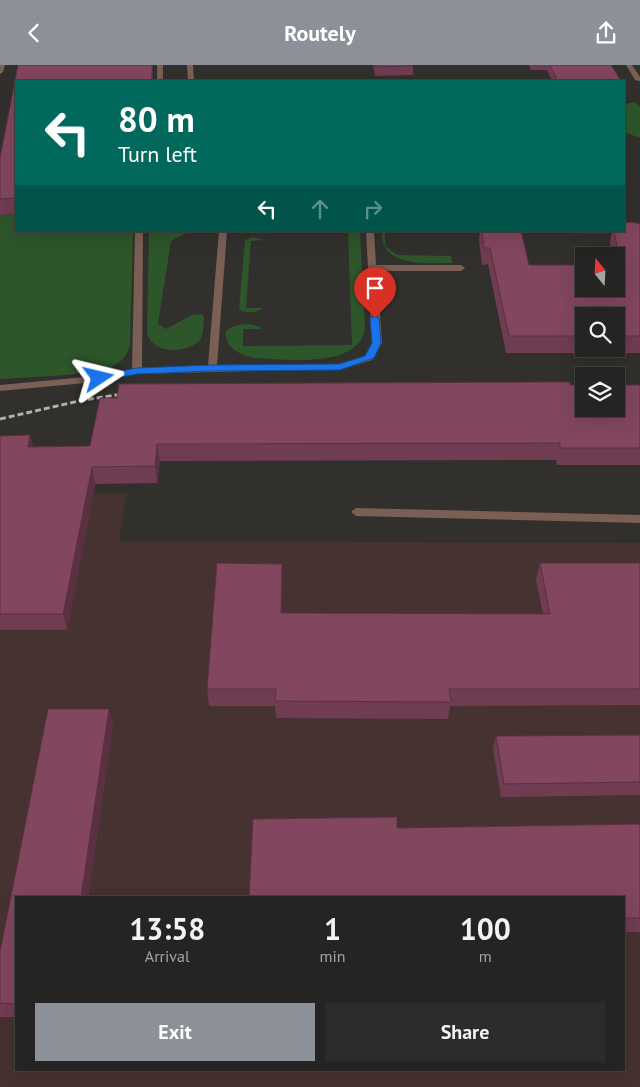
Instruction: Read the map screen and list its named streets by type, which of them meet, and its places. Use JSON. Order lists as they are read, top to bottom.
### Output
{
  "north": "top",
  "page": {
    "header": "Routely",
    "turn": ["80 m", "Turn left"],
    "eta": [
      "13:58",
      "Arrival",
      "1",
      "min",
      "100",
      "m"
    ],
    "buttons": ["Exit", "Share"]
  }
}
